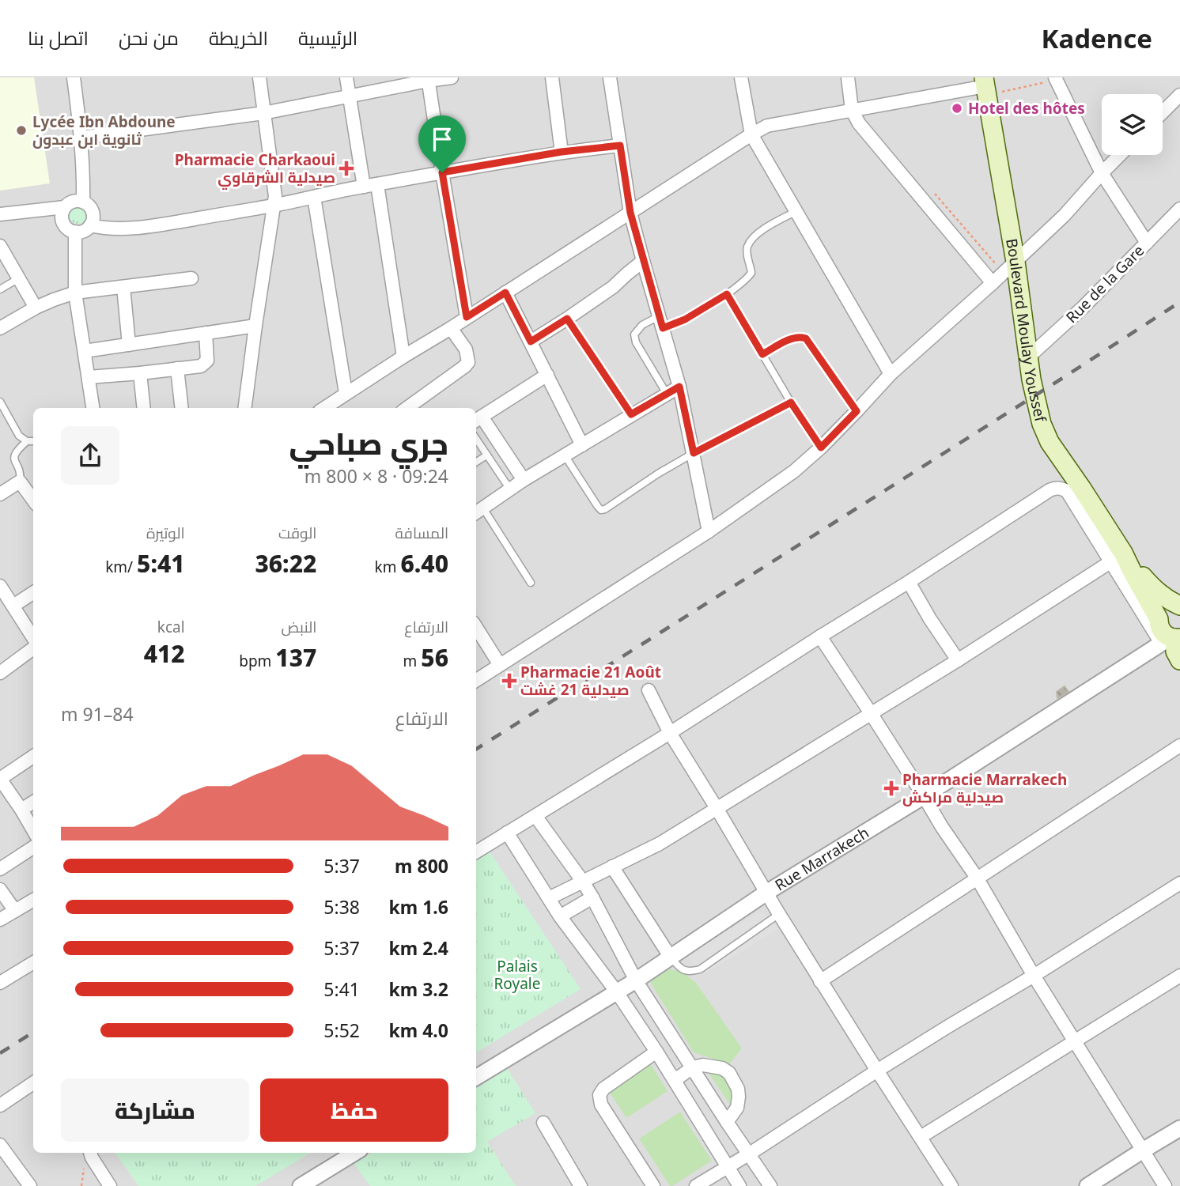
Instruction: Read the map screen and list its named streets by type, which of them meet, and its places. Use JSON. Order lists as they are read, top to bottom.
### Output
{
  "streets": {
    "main road": ["Boulevard Moulay Youssef"],
    "street": ["Rue de la Gare", "Rue Marrakech"]
  },
  "crossings": [
    ["Rue de la Gare", "Boulevard Moulay Youssef"]
  ],
  "parks": ["Palais Royale"],
  "places": {
    "other": ["Hotel des hôtes", "Lycée Ibn Abdoune ثانوية ابن عبدون"],
    "health": ["Pharmacie Charkaoui صيدلية الشرقاوي", "Pharmacie 21 Août صيدلية 21 غشت", "Pharmacie Marrakech صيدلية مراكش"]
  },
  "page": {
    "header": "Kadence",
    "nav": [
      "الرئيسية",
      "الخريطة",
      "من نحن",
      "اتصل بنا"
    ],
    "heading": ["جري صباحي", "09:24 · 8 × 800 m"],
    "stats": [
      ["المسافة", "6.40 km"],
      ["الوقت", "36:22"],
      ["الوتيرة", "5:41 /km"],
      ["الارتفاع", "56 m"],
      ["النبض", "137 bpm"],
      ["kcal", "412"]
    ],
    "chart": ["الارتفاع", "84–91 m"],
    "list": [
      {
        "name": "800 m",
        "note": "5:37"
      },
      {
        "name": "1.6 km",
        "note": "5:38"
      },
      {
        "name": "2.4 km",
        "note": "5:37"
      },
      {
        "name": "3.2 km",
        "note": "5:41"
      },
      {
        "name": "4.0 km",
        "note": "5:52"
      }
    ],
    "buttons": ["حفظ", "مشاركة"]
  }
}
